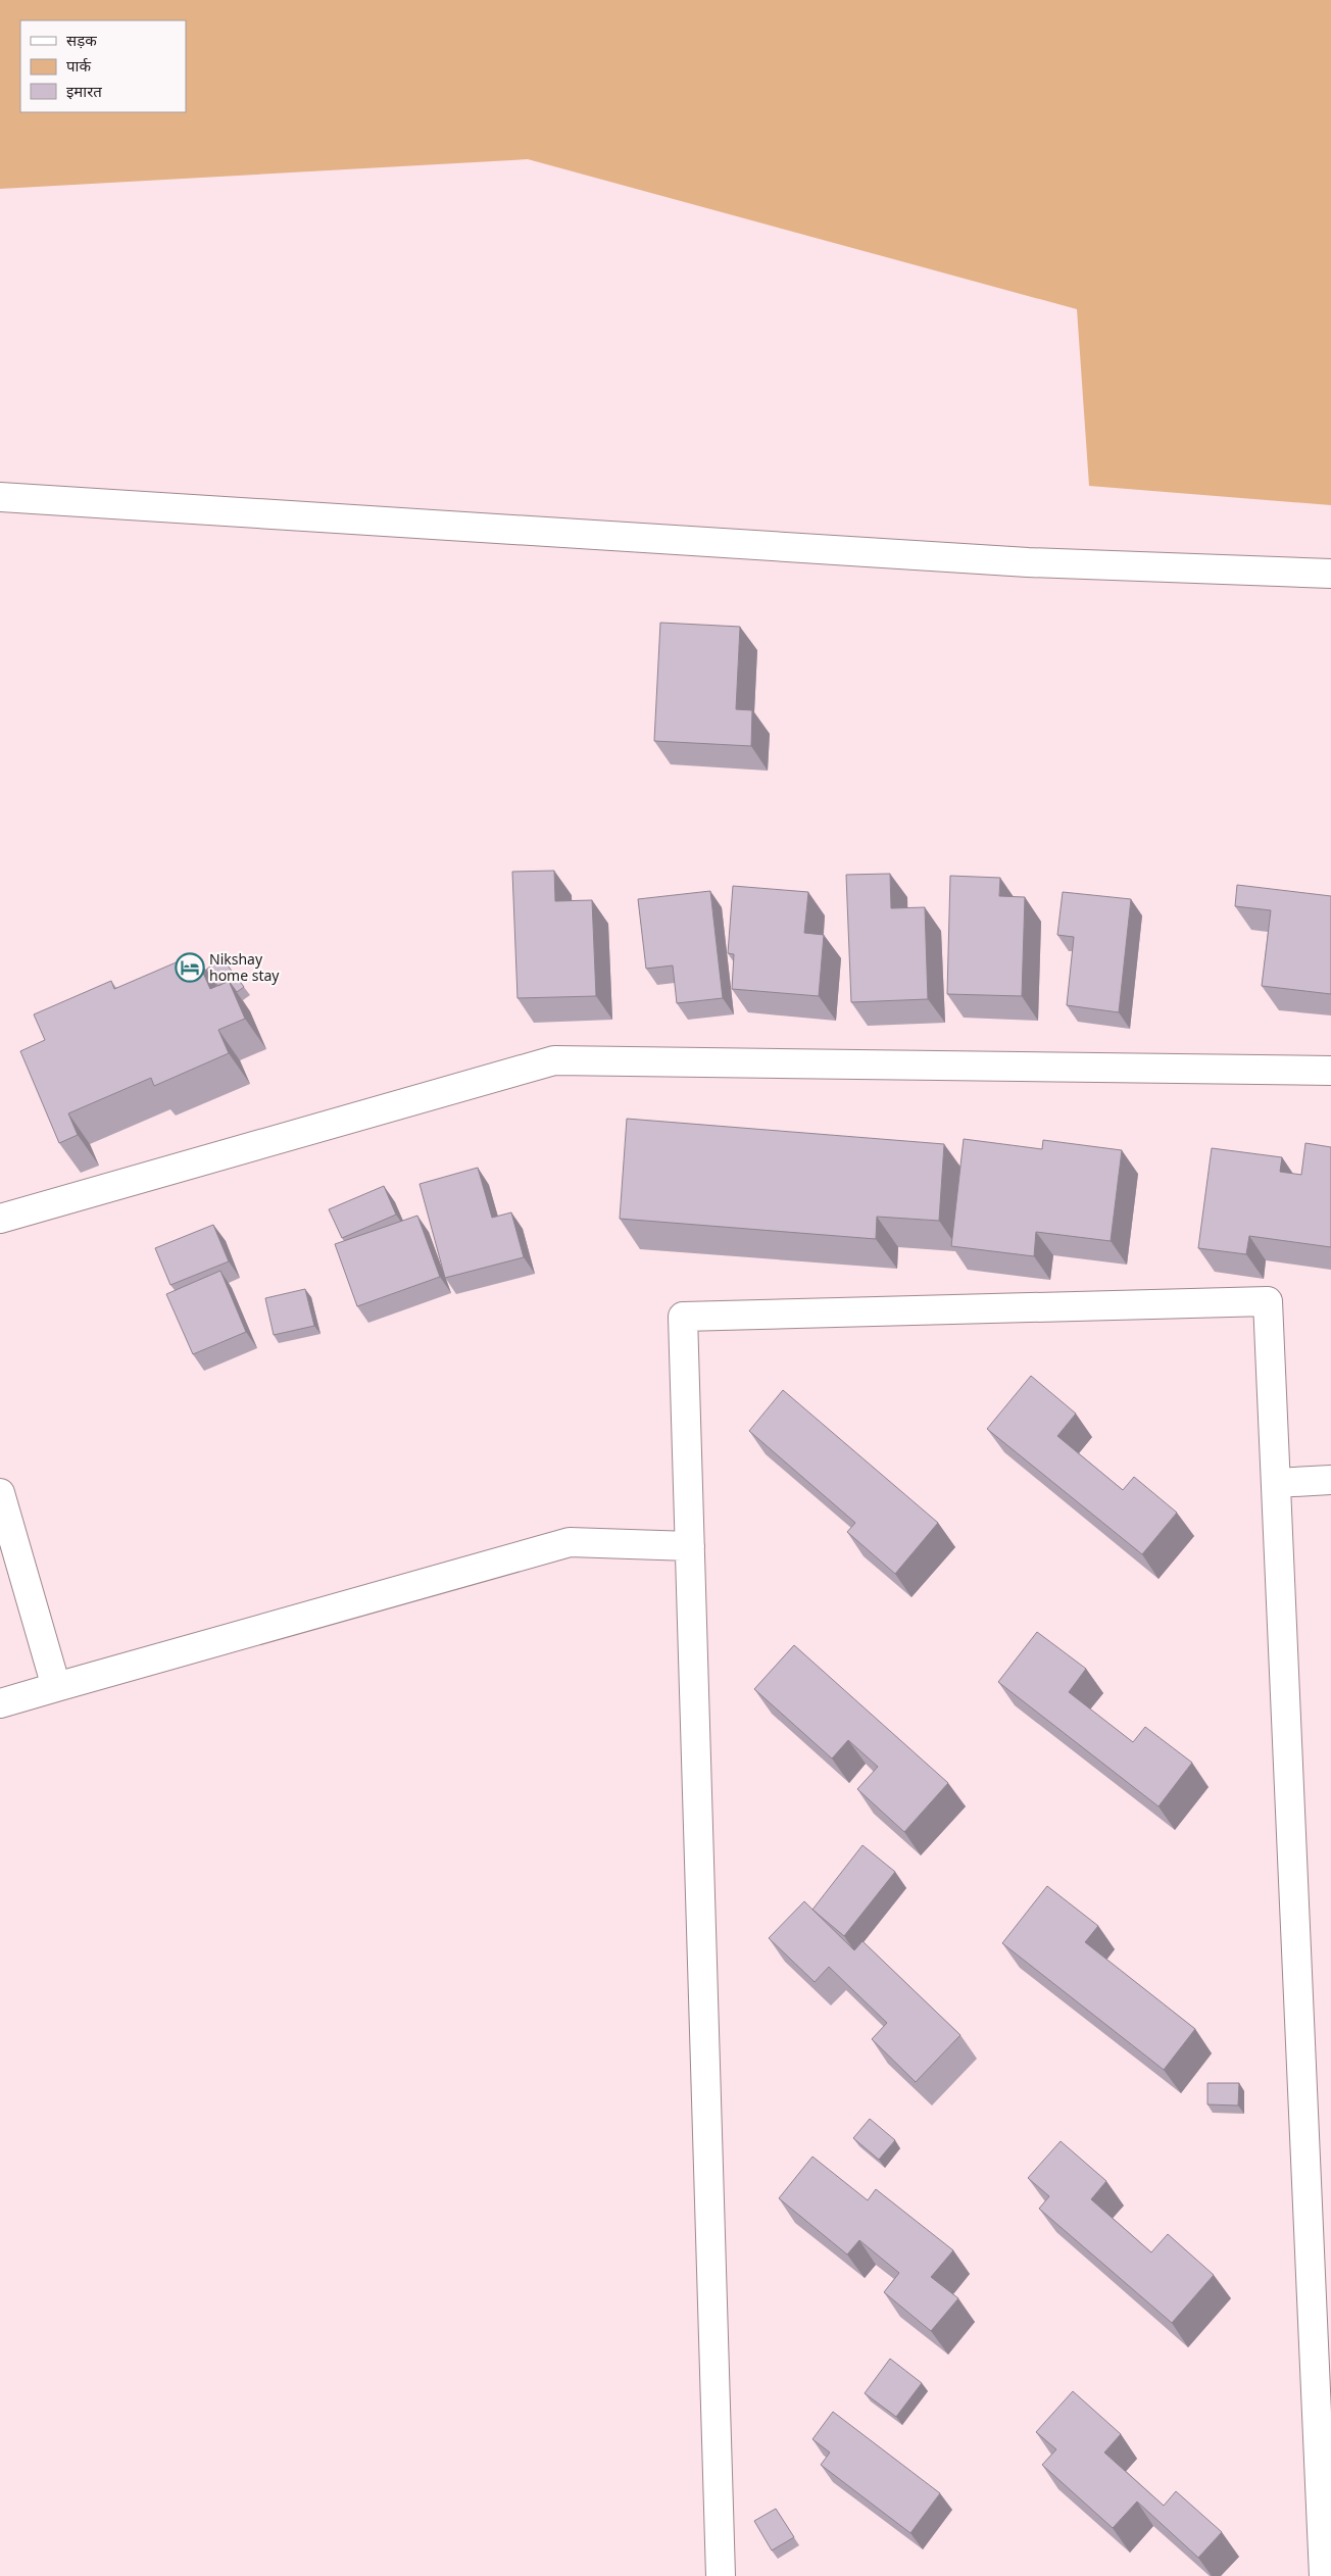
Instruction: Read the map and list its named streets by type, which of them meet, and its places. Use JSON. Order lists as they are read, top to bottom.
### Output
{
  "places": {
    "hotel": ["Nikshay home stay"]
  },
  "legend": ["सड़क", "पार्क", "इमारत"]
}
